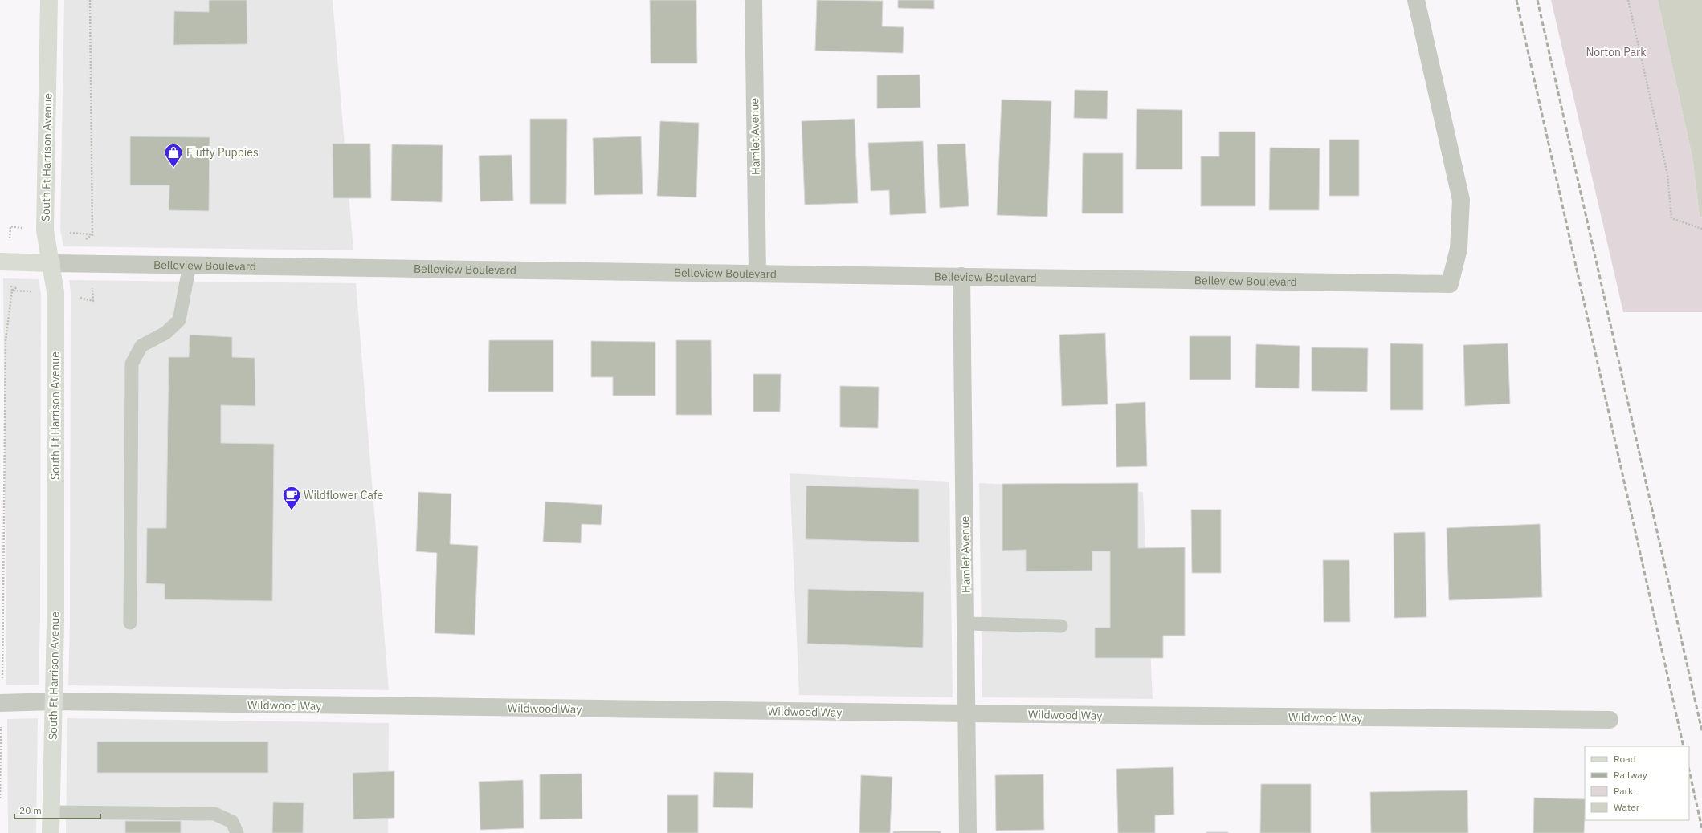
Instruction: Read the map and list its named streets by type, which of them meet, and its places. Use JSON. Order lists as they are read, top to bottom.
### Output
{
  "streets": {
    "main road": ["South Ft Harrison Avenue", "Belleview Boulevard"],
    "street": ["Hamlet Avenue", "Wildwood Way"]
  },
  "crossings": [
    ["Hamlet Avenue", "Belleview Boulevard"],
    ["Hamlet Avenue", "Wildwood Way"],
    ["South Ft Harrison Avenue", "Belleview Boulevard"],
    ["South Ft Harrison Avenue", "Wildwood Way"]
  ],
  "parks": ["Norton Park"],
  "places": {
    "shop": ["Fluffy Puppies"],
    "cafe": ["Wildflower Cafe"]
  },
  "legend": [
    "Road",
    "Railway",
    "Park",
    "Water"
  ],
  "scale_bar": "20 m"
}
